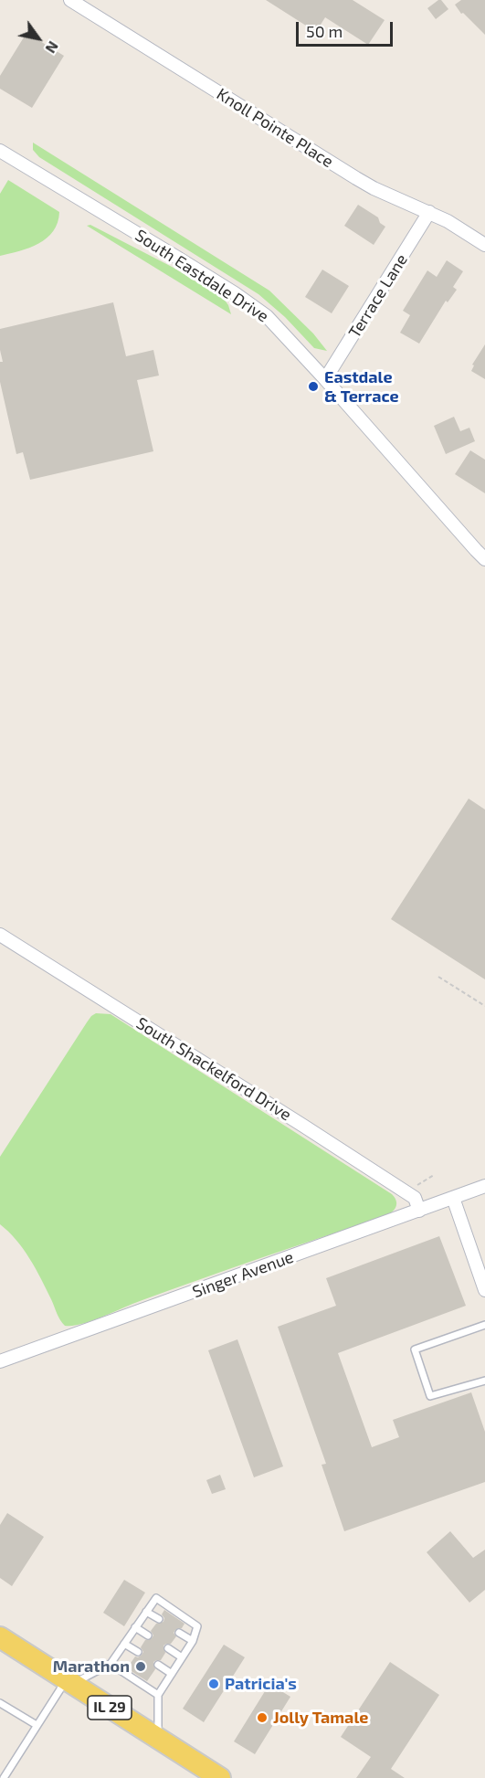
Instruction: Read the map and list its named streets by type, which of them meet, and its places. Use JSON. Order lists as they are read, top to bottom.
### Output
{
  "streets": {
    "main road": ["IL 29"],
    "street": [
      "Knoll Pointe Place",
      "South Eastdale Drive",
      "Terrace Lane",
      "South Shackelford Drive",
      "Singer Avenue"
    ]
  },
  "crossings": [
    ["Knoll Pointe Place", "Terrace Lane"],
    ["South Eastdale Drive", "Terrace Lane"],
    ["South Shackelford Drive", "Singer Avenue"]
  ],
  "places": [
    "Eastdale & Terrace",
    "Marathon",
    "Patricia's",
    "Jolly Tamale"
  ],
  "scale_bar": "50 m",
  "north": "bottom right"
}
